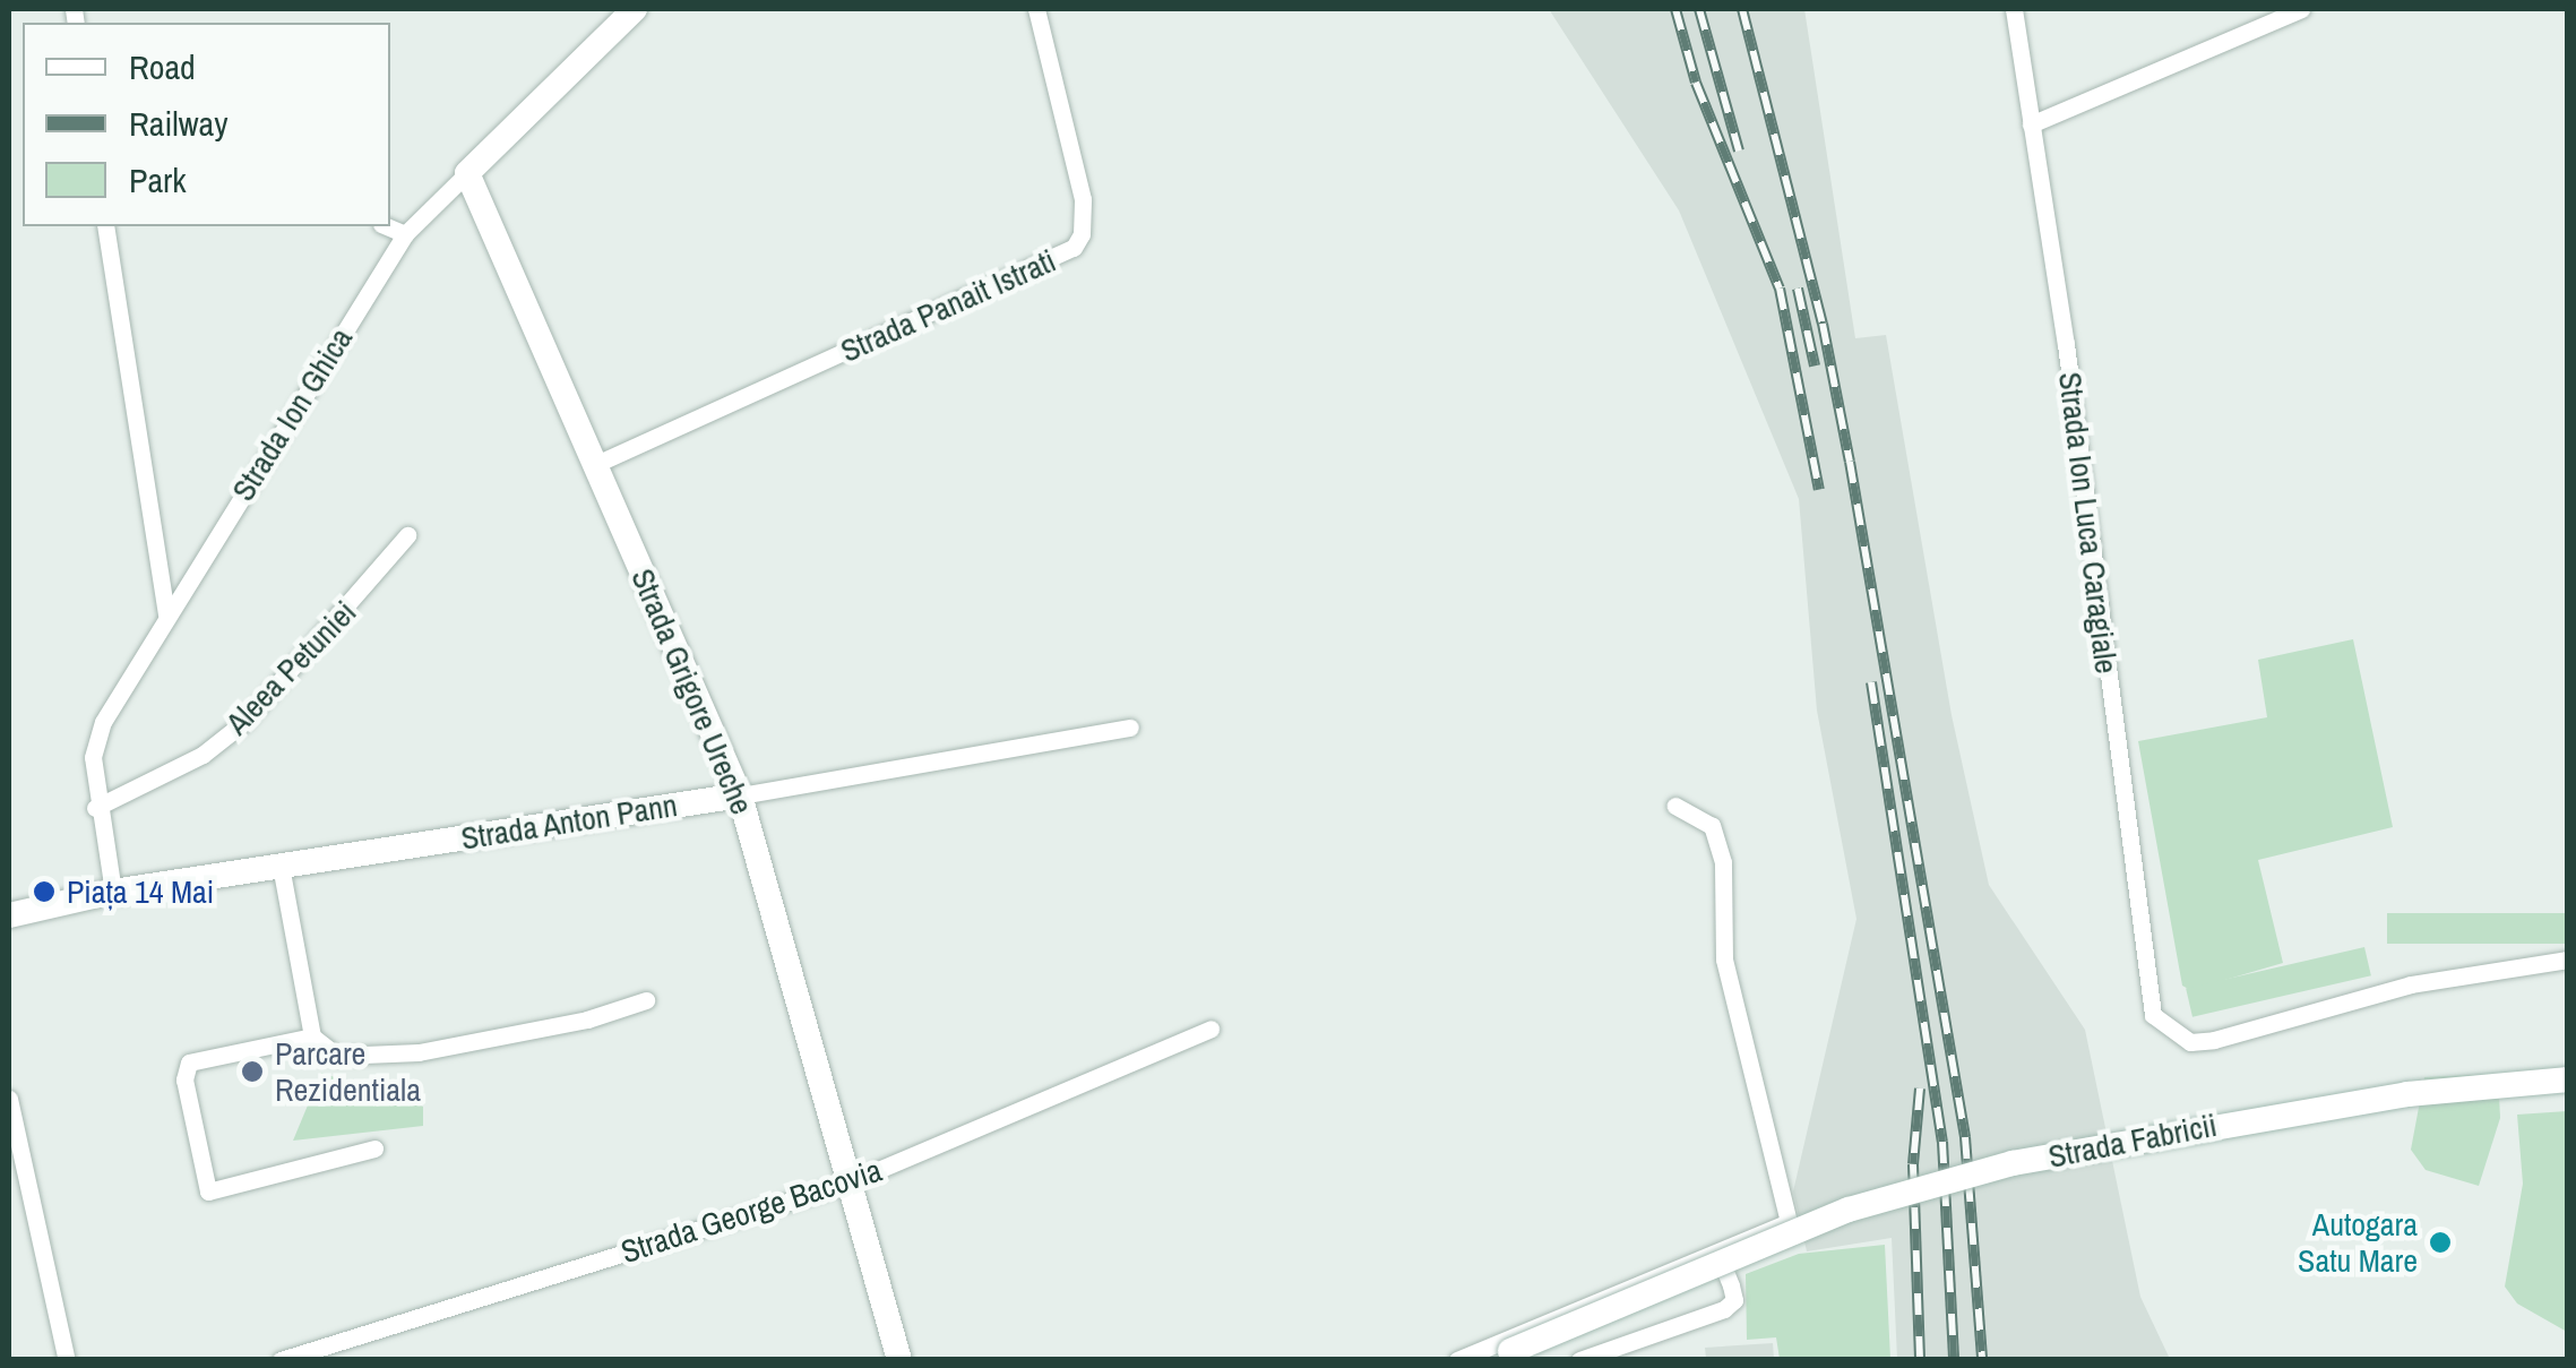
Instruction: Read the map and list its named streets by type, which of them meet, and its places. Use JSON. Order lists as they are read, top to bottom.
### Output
{
  "streets": {
    "street": [
      "Strada Panait Istrati",
      "Strada Ion Ghica",
      "Strada Ion Luca Caragiale",
      "Aleea Petuniei",
      "Strada Grigore Ureche",
      "Strada Anton Pann",
      "Strada Fabricii",
      "Strada George Bacovia"
    ]
  },
  "crossings": [
    ["Strada Panait Istrati", "Strada Grigore Ureche"],
    ["Strada Ion Ghica", "Aleea Petuniei"],
    ["Strada Ion Ghica", "Strada Grigore Ureche"],
    ["Strada Ion Ghica", "Strada Anton Pann"],
    ["Strada Grigore Ureche", "Strada Anton Pann"],
    ["Strada Grigore Ureche", "Strada George Bacovia"]
  ],
  "places": ["Piața 14 Mai", "Parcare Rezidentiala", "Autogara Satu Mare"],
  "legend": ["Road", "Railway", "Park"]
}
